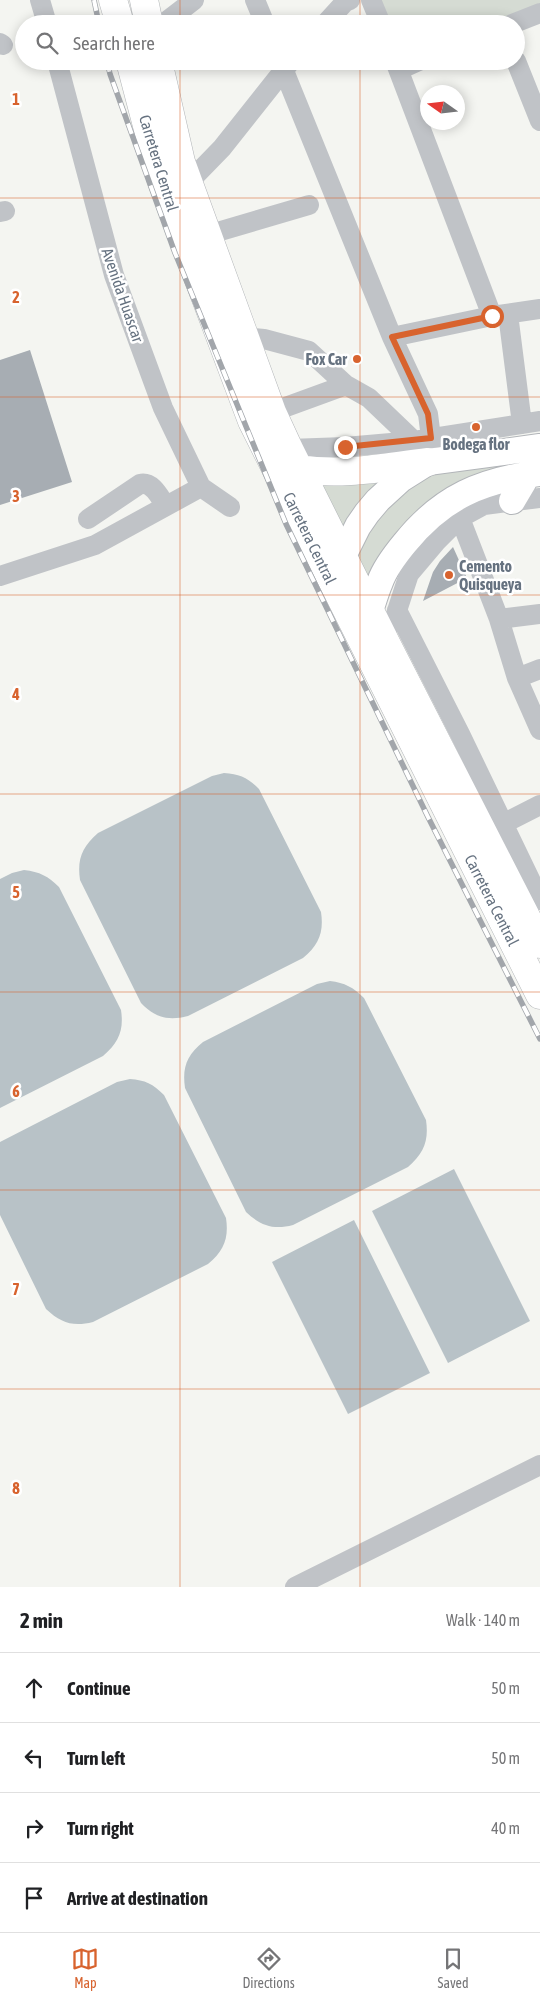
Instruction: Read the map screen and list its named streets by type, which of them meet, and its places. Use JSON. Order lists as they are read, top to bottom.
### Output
{
  "streets": {
    "highway": ["Carretera Central"],
    "street": ["Avenida Huascar"]
  },
  "places": ["Fox Car", "Bodega flor", "Cemento Quisqueya"],
  "north": "left",
  "page": {
    "search": "Search here",
    "heading": ["2 min", "Walk · 140 m"],
    "list": [
      ["Continue", "50 m"],
      ["Turn left", "50 m"],
      ["Turn right", "40 m"],
      "Arrive at destination"
    ],
    "nav": ["Map", "Directions", "Saved"]
  },
  "grid": {
    "rows": [
      "1",
      "2",
      "3",
      "4",
      "5",
      "6",
      "7",
      "8"
    ]
  }
}
